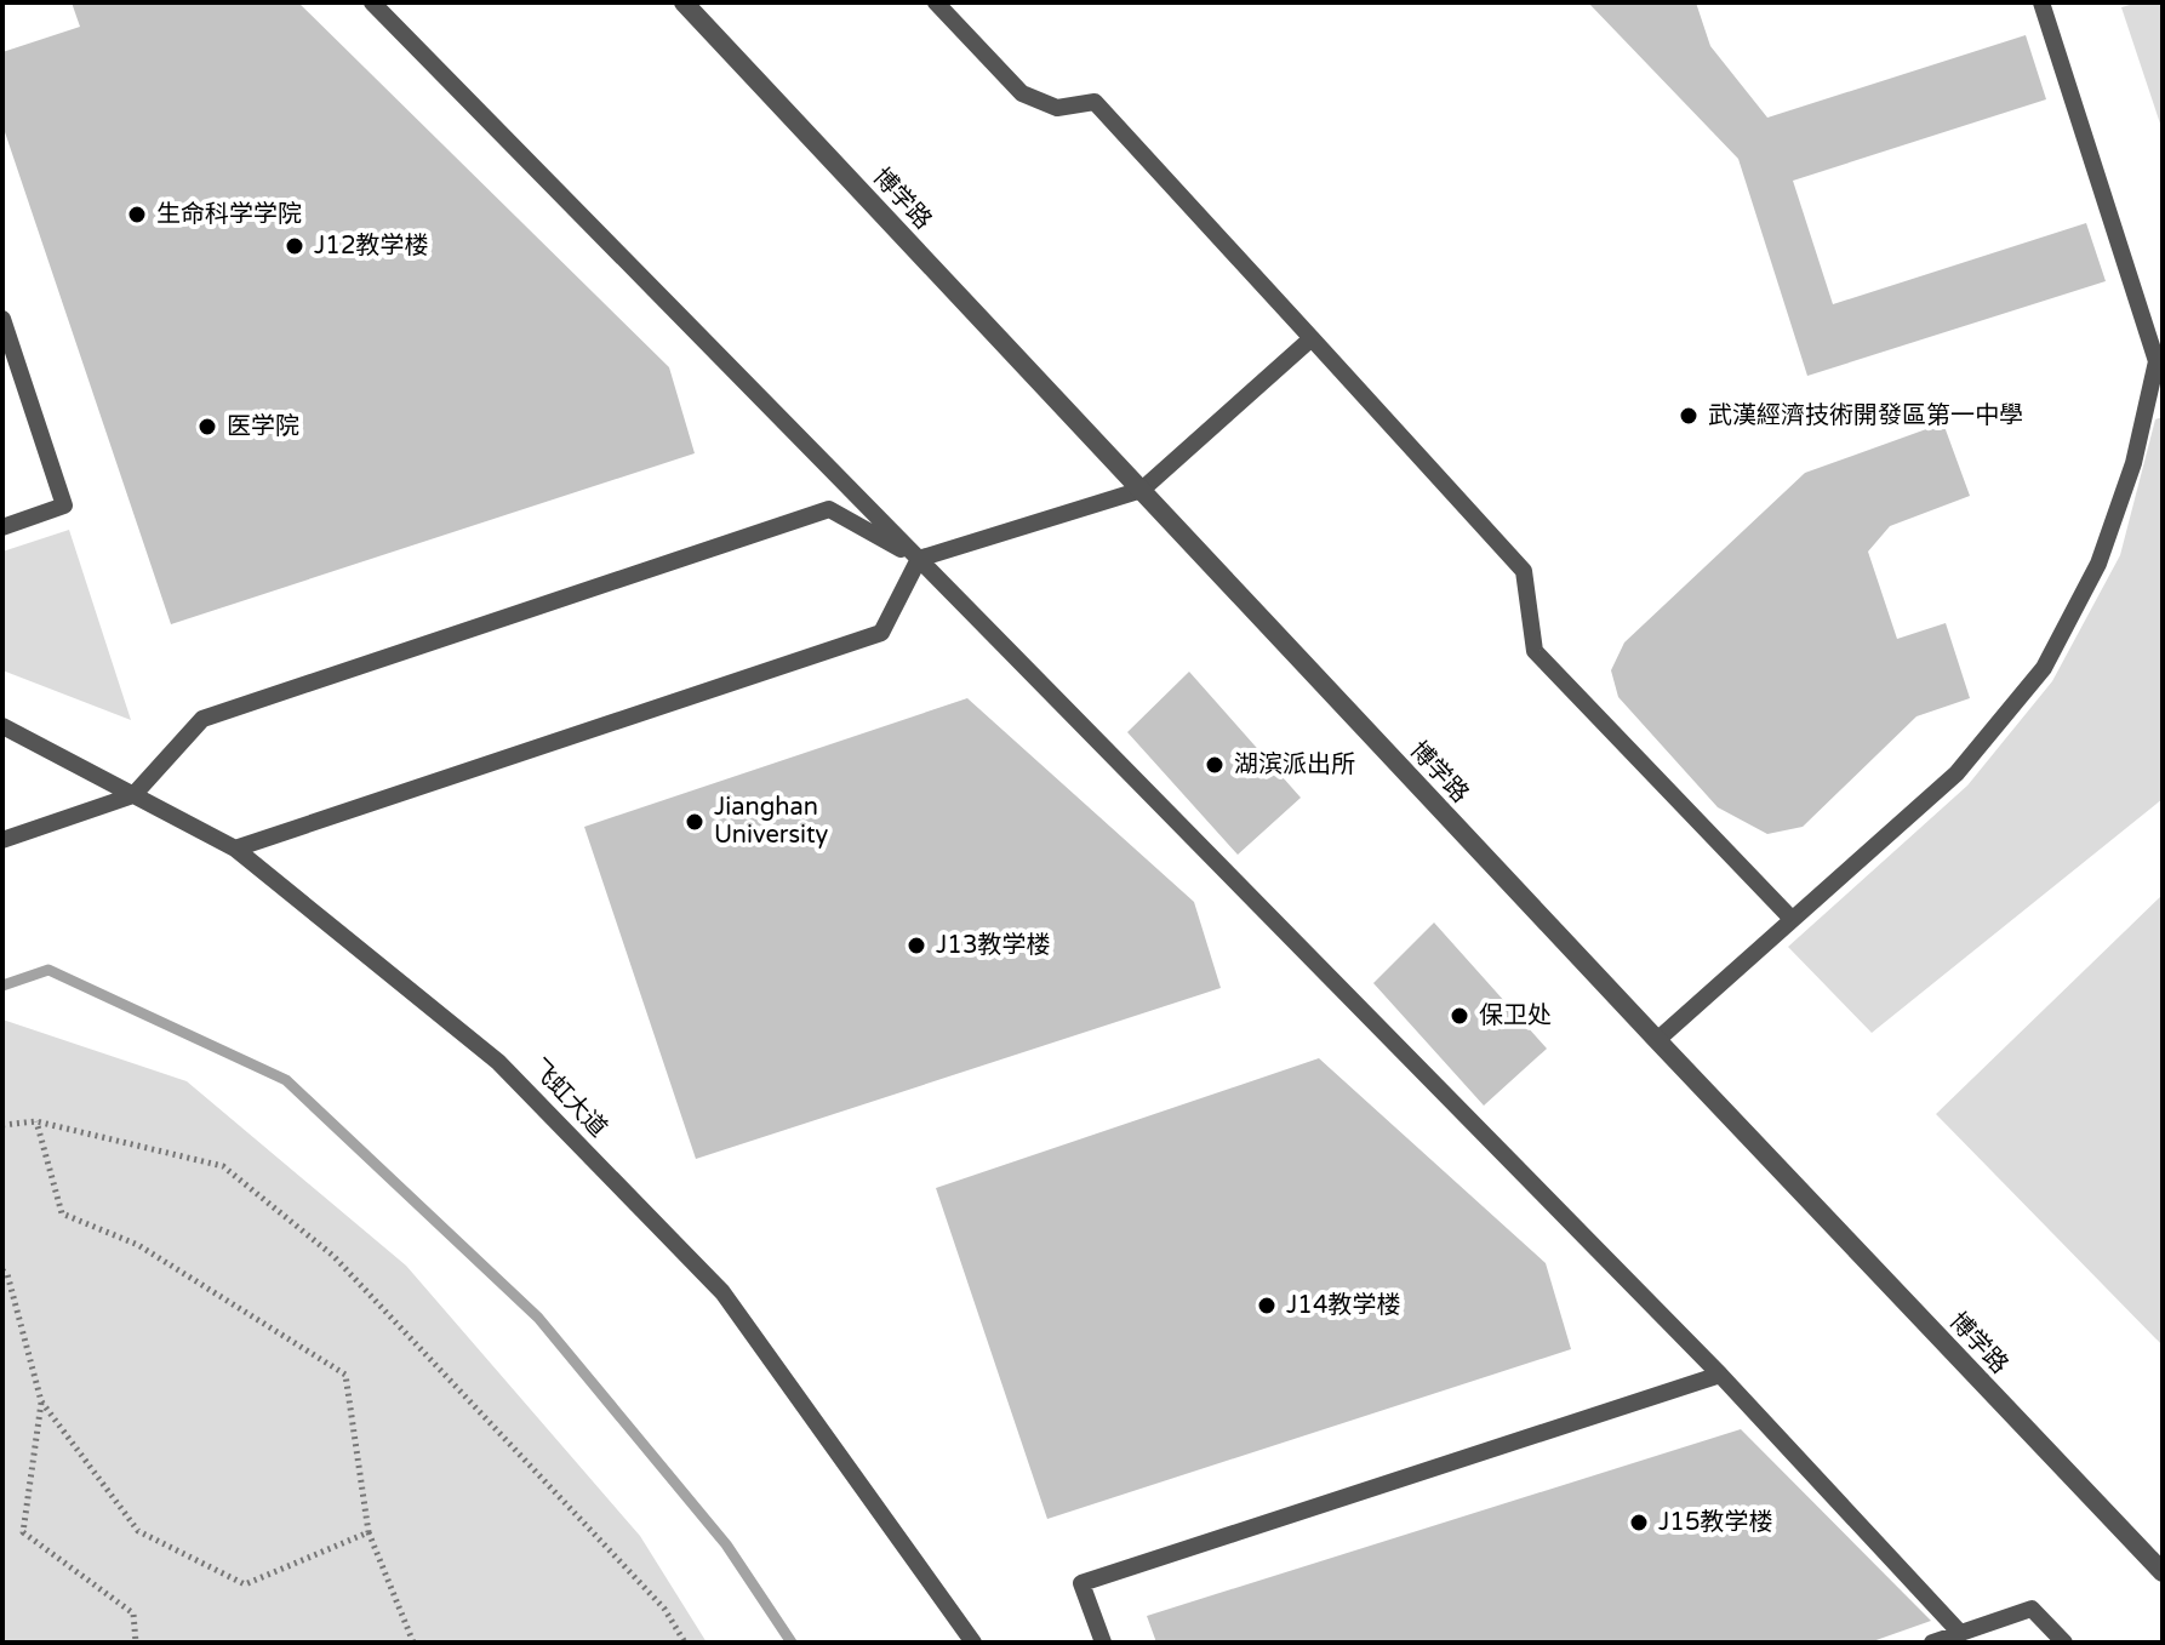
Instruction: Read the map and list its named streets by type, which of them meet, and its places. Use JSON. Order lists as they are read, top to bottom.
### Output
{
  "streets": {
    "street": ["博学路"],
    "lane": ["飞虹大道"]
  },
  "places": [
    "生命科学学院",
    "J12教学楼",
    "武漢經濟技術開發區第一中學",
    "医学院",
    "湖滨派出所",
    "Jianghan University",
    "J13教学楼",
    "保卫处",
    "J14教学楼",
    "J15教学楼"
  ]
}
